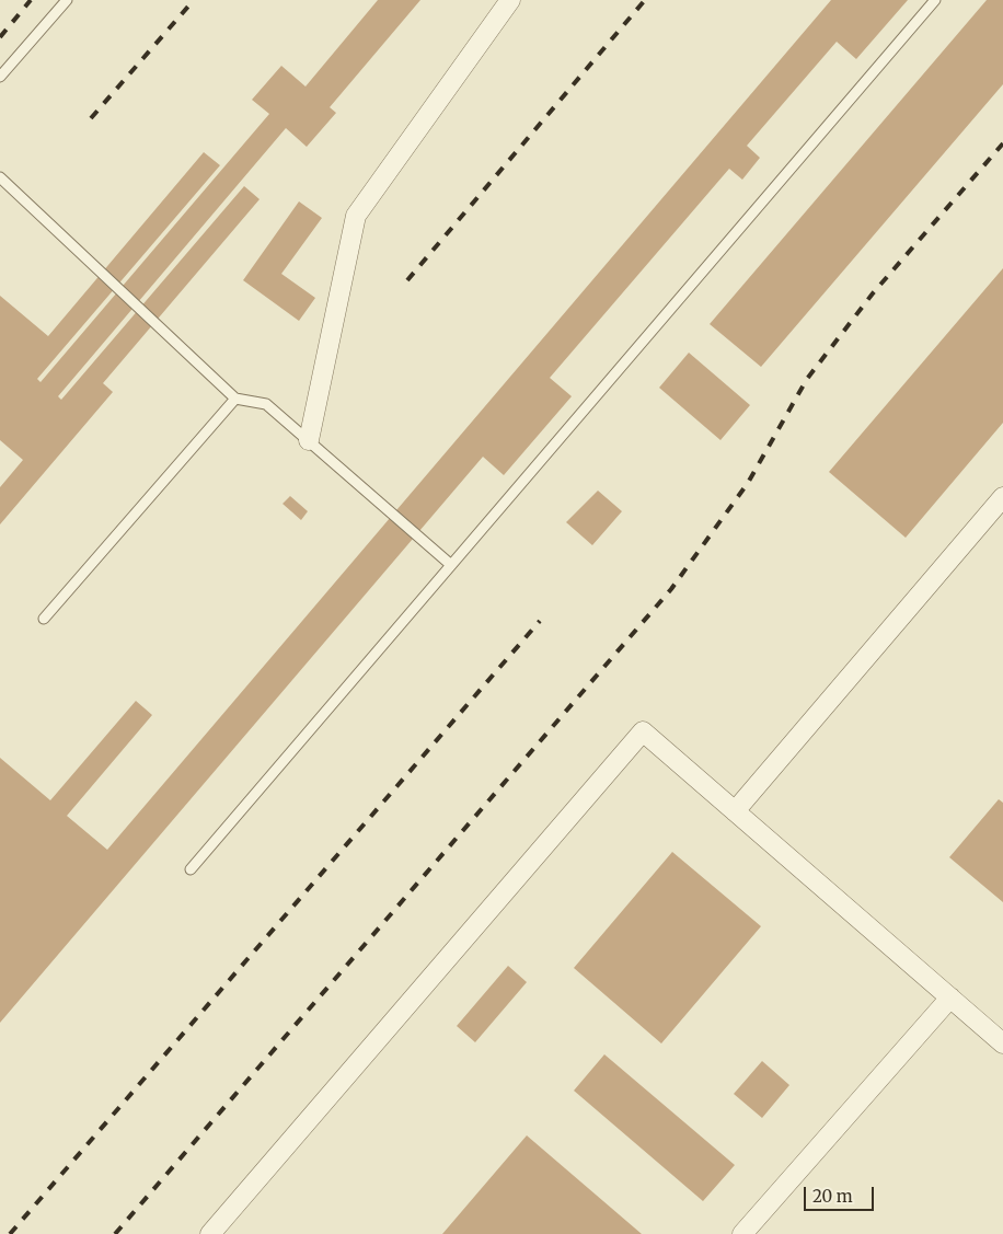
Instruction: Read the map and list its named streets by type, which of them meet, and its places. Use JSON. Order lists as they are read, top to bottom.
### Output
{
  "scale_bar": "20 m"
}
